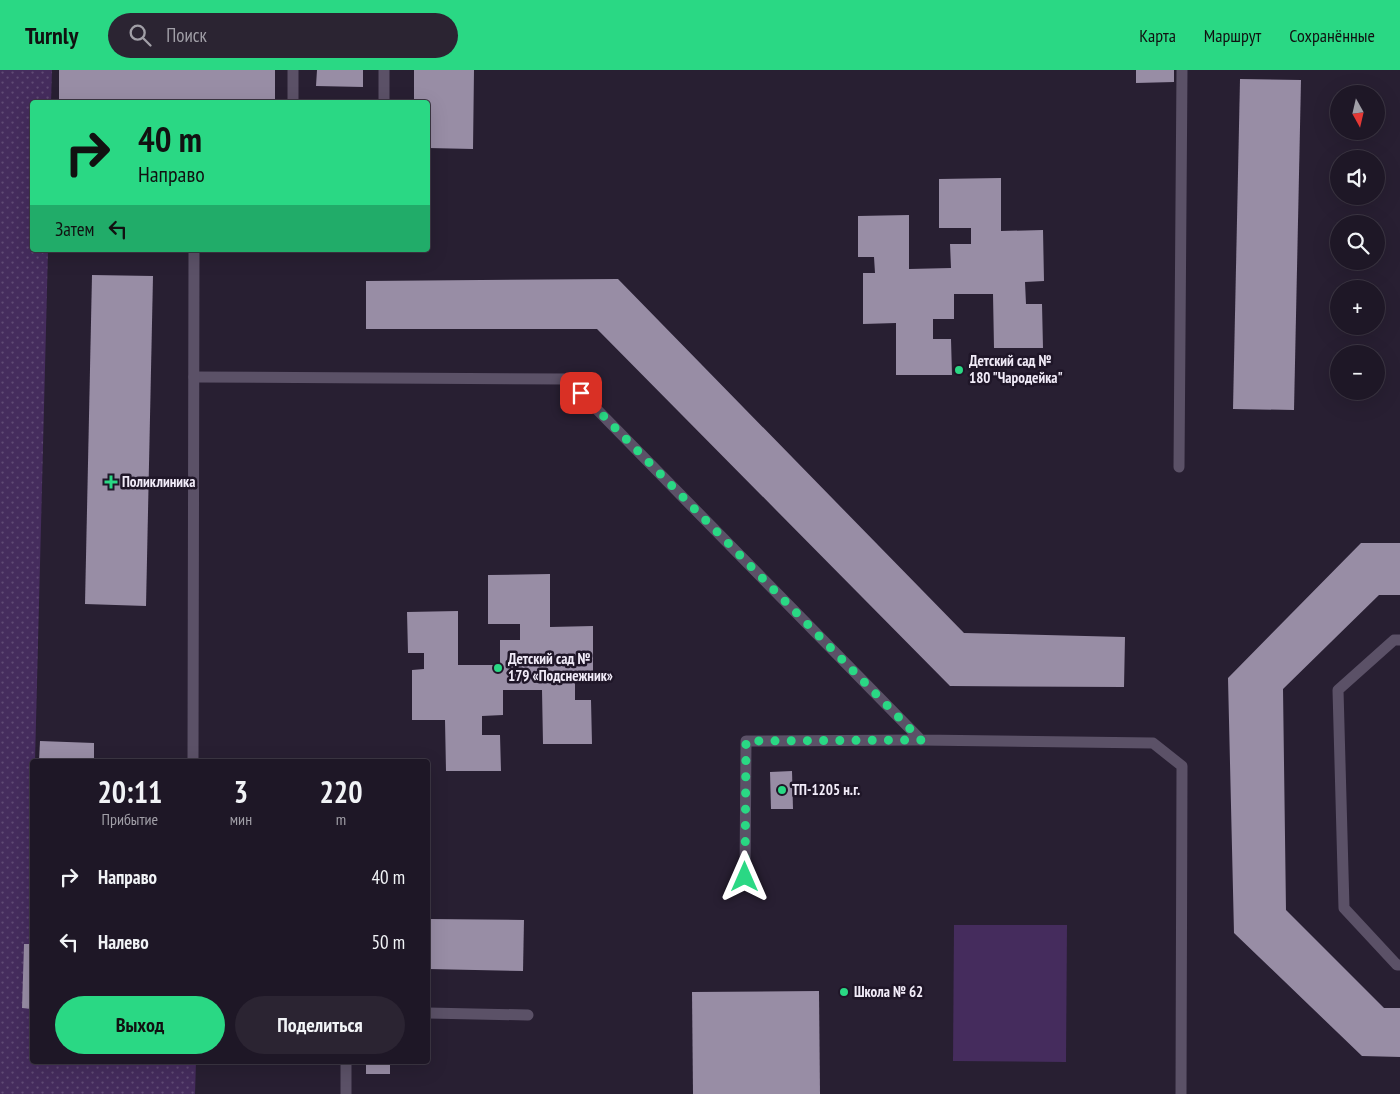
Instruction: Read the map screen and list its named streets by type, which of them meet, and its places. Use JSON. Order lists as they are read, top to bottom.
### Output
{
  "places": {
    "other": [
      "Детский сад № 180 \"Чародейка\"",
      "Детский сад № 179 «Подснежник»",
      "ТП-1205 н.г.",
      "Школа № 62"
    ],
    "health": ["Поликлиника"]
  },
  "north": "bottom",
  "page": {
    "header": "Turnly",
    "search": "Поиск",
    "nav": ["Карта", "Маршрут", "Сохранённые"],
    "map_buttons": ["+", "−"],
    "turn": ["40 m", "Направо"],
    "then": "Затем",
    "eta": [
      "20:11",
      "Прибытие",
      "3",
      "мин",
      "220",
      "m"
    ],
    "list": [
      {
        "name": "Направо",
        "value": "40 m"
      },
      {
        "name": "Налево",
        "value": "50 m"
      }
    ],
    "buttons": ["Выход", "Поделиться"]
  }
}
